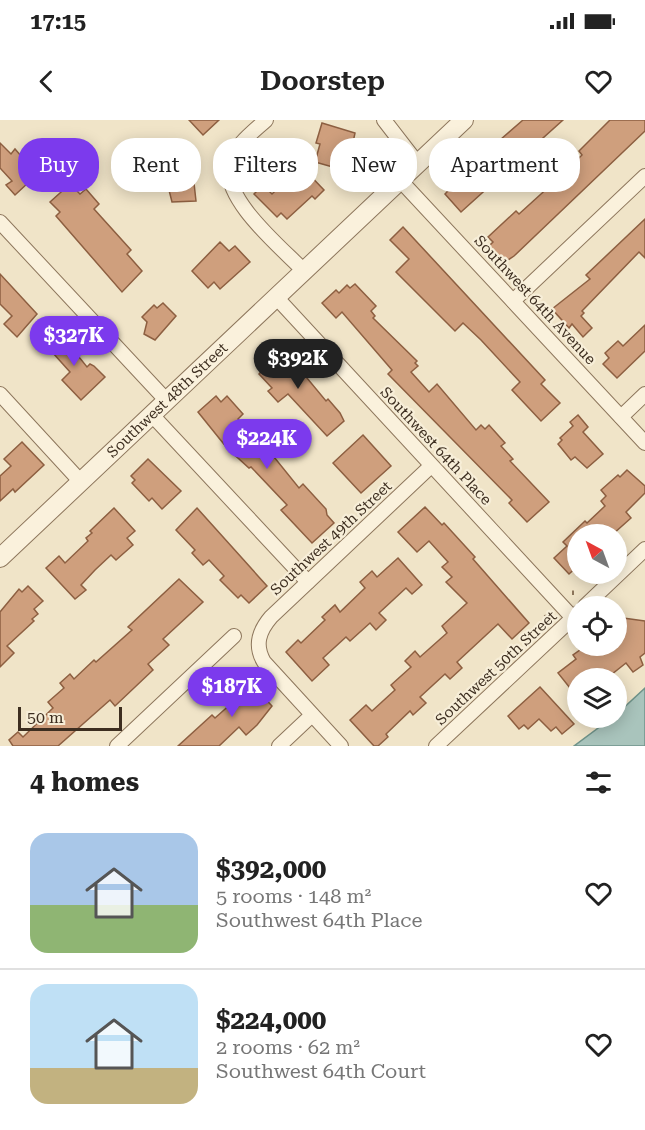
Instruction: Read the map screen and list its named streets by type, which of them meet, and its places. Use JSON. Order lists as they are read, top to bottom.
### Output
{
  "streets": {
    "street": [
      "Southwest 64th Avenue",
      "Southwest 48th Street",
      "Southwest 64th Place",
      "Southwest 49th Street",
      "Southwest 50th Street"
    ]
  },
  "crossings": [
    ["Southwest 48th Street", "Southwest 64th Place"],
    ["Southwest 64th Place", "Southwest 49th Street"]
  ],
  "scale_bar": "50 m",
  "north": "top left",
  "page": {
    "status": "17:15",
    "header": "Doorstep",
    "chip": [
      "Buy",
      "Rent",
      "Filters",
      "New",
      "Apartment"
    ],
    "price": [
      "$327K",
      "$392K",
      "$224K",
      "$187K"
    ],
    "scale": "50 m",
    "heading": "4 homes",
    "list": [
      {
        "name": "$392,000",
        "note": "5 rooms · 148 m² · Southwest 64th Place"
      },
      {
        "name": "$224,000",
        "note": "2 rooms · 62 m² · Southwest 64th Court"
      }
    ]
  }
}
